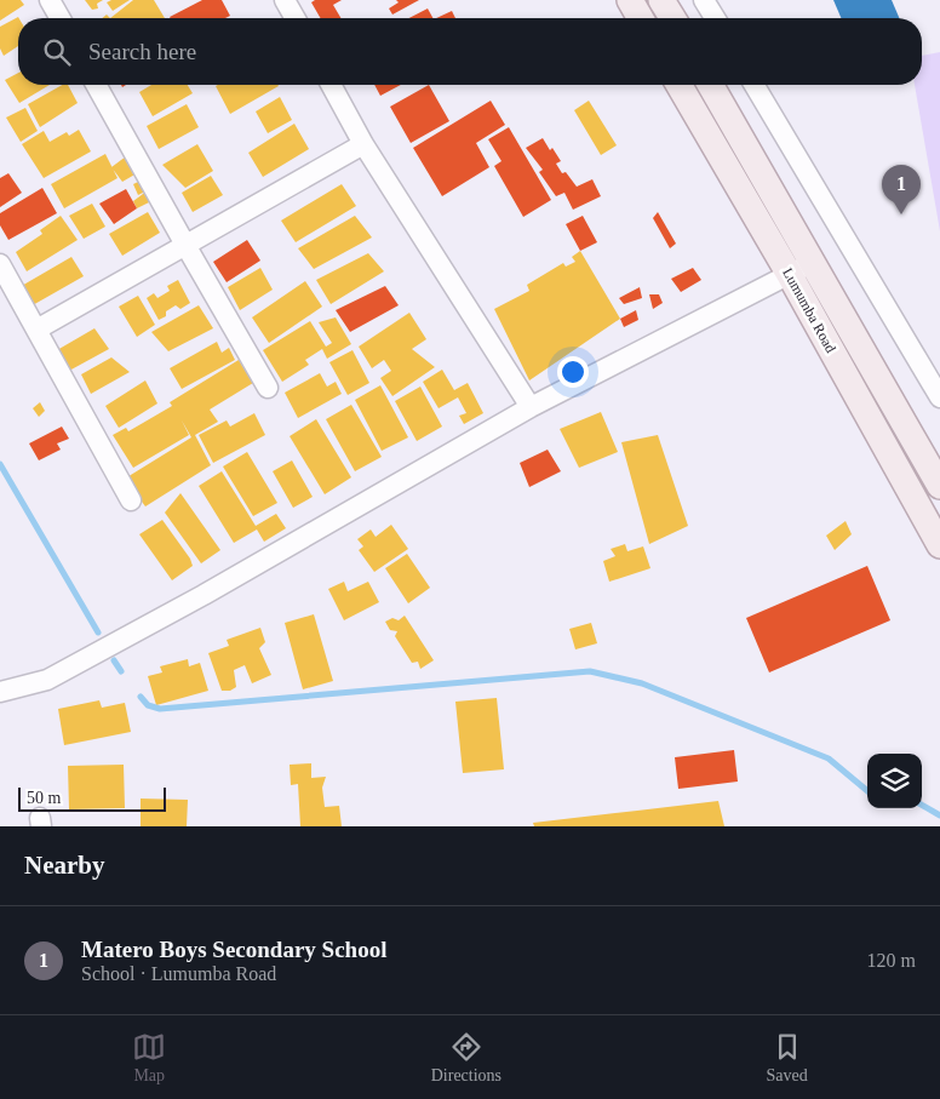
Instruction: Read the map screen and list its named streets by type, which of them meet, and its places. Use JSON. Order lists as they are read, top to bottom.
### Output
{
  "streets": {
    "main road": ["Lumumba Road"]
  },
  "scale_bar": "50 m",
  "page": {
    "search": "Search here",
    "pins": "1",
    "scale": "50 m",
    "heading": "Nearby",
    "list": [
      {
        "mark": "1",
        "name": "Matero Boys Secondary School",
        "note": "School · Lumumba Road",
        "value": "120 m"
      }
    ],
    "nav": ["Map", "Directions", "Saved"]
  }
}
